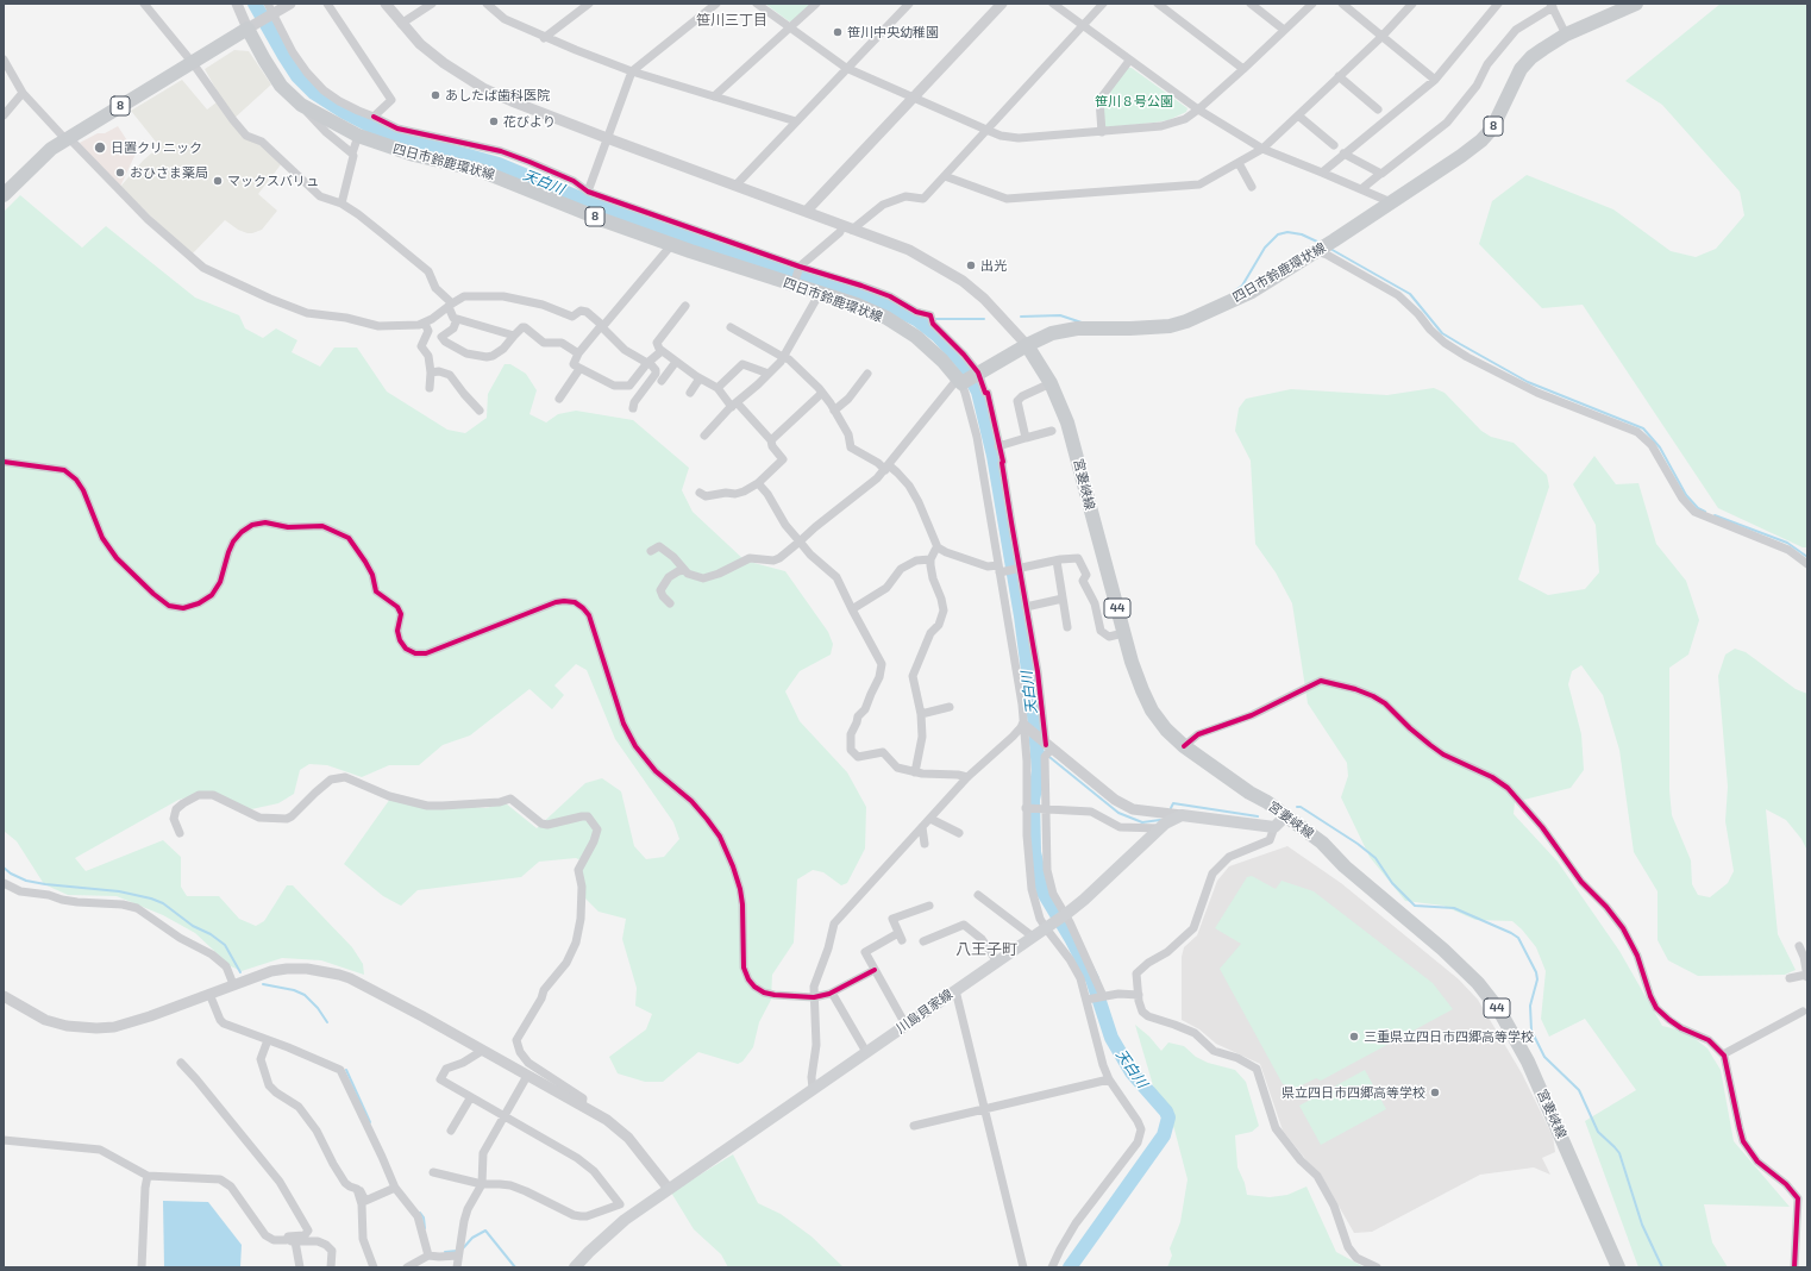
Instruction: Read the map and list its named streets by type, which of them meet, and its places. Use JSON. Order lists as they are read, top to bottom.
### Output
{
  "streets": {
    "main road": [
      "8",
      "四日市鈴鹿環状線",
      "宮妻峡線",
      "44",
      "川島貝家線"
    ]
  },
  "crossings": [
    ["8", "四日市鈴鹿環状線"],
    ["四日市鈴鹿環状線", "宮妻峡線"]
  ],
  "districts": ["笹川三丁目", "八王子町"],
  "water": ["天白川"],
  "parks": ["笹川８号公園"],
  "places": [
    "笹川中央幼稚園",
    "あしたば歯科医院",
    "花びより",
    "日置クリニック",
    "おひさま薬局",
    "マックスバリュ",
    "出光",
    "三重県立四日市四郷高等学校",
    "県立四日市四郷高等学校"
  ]
}
